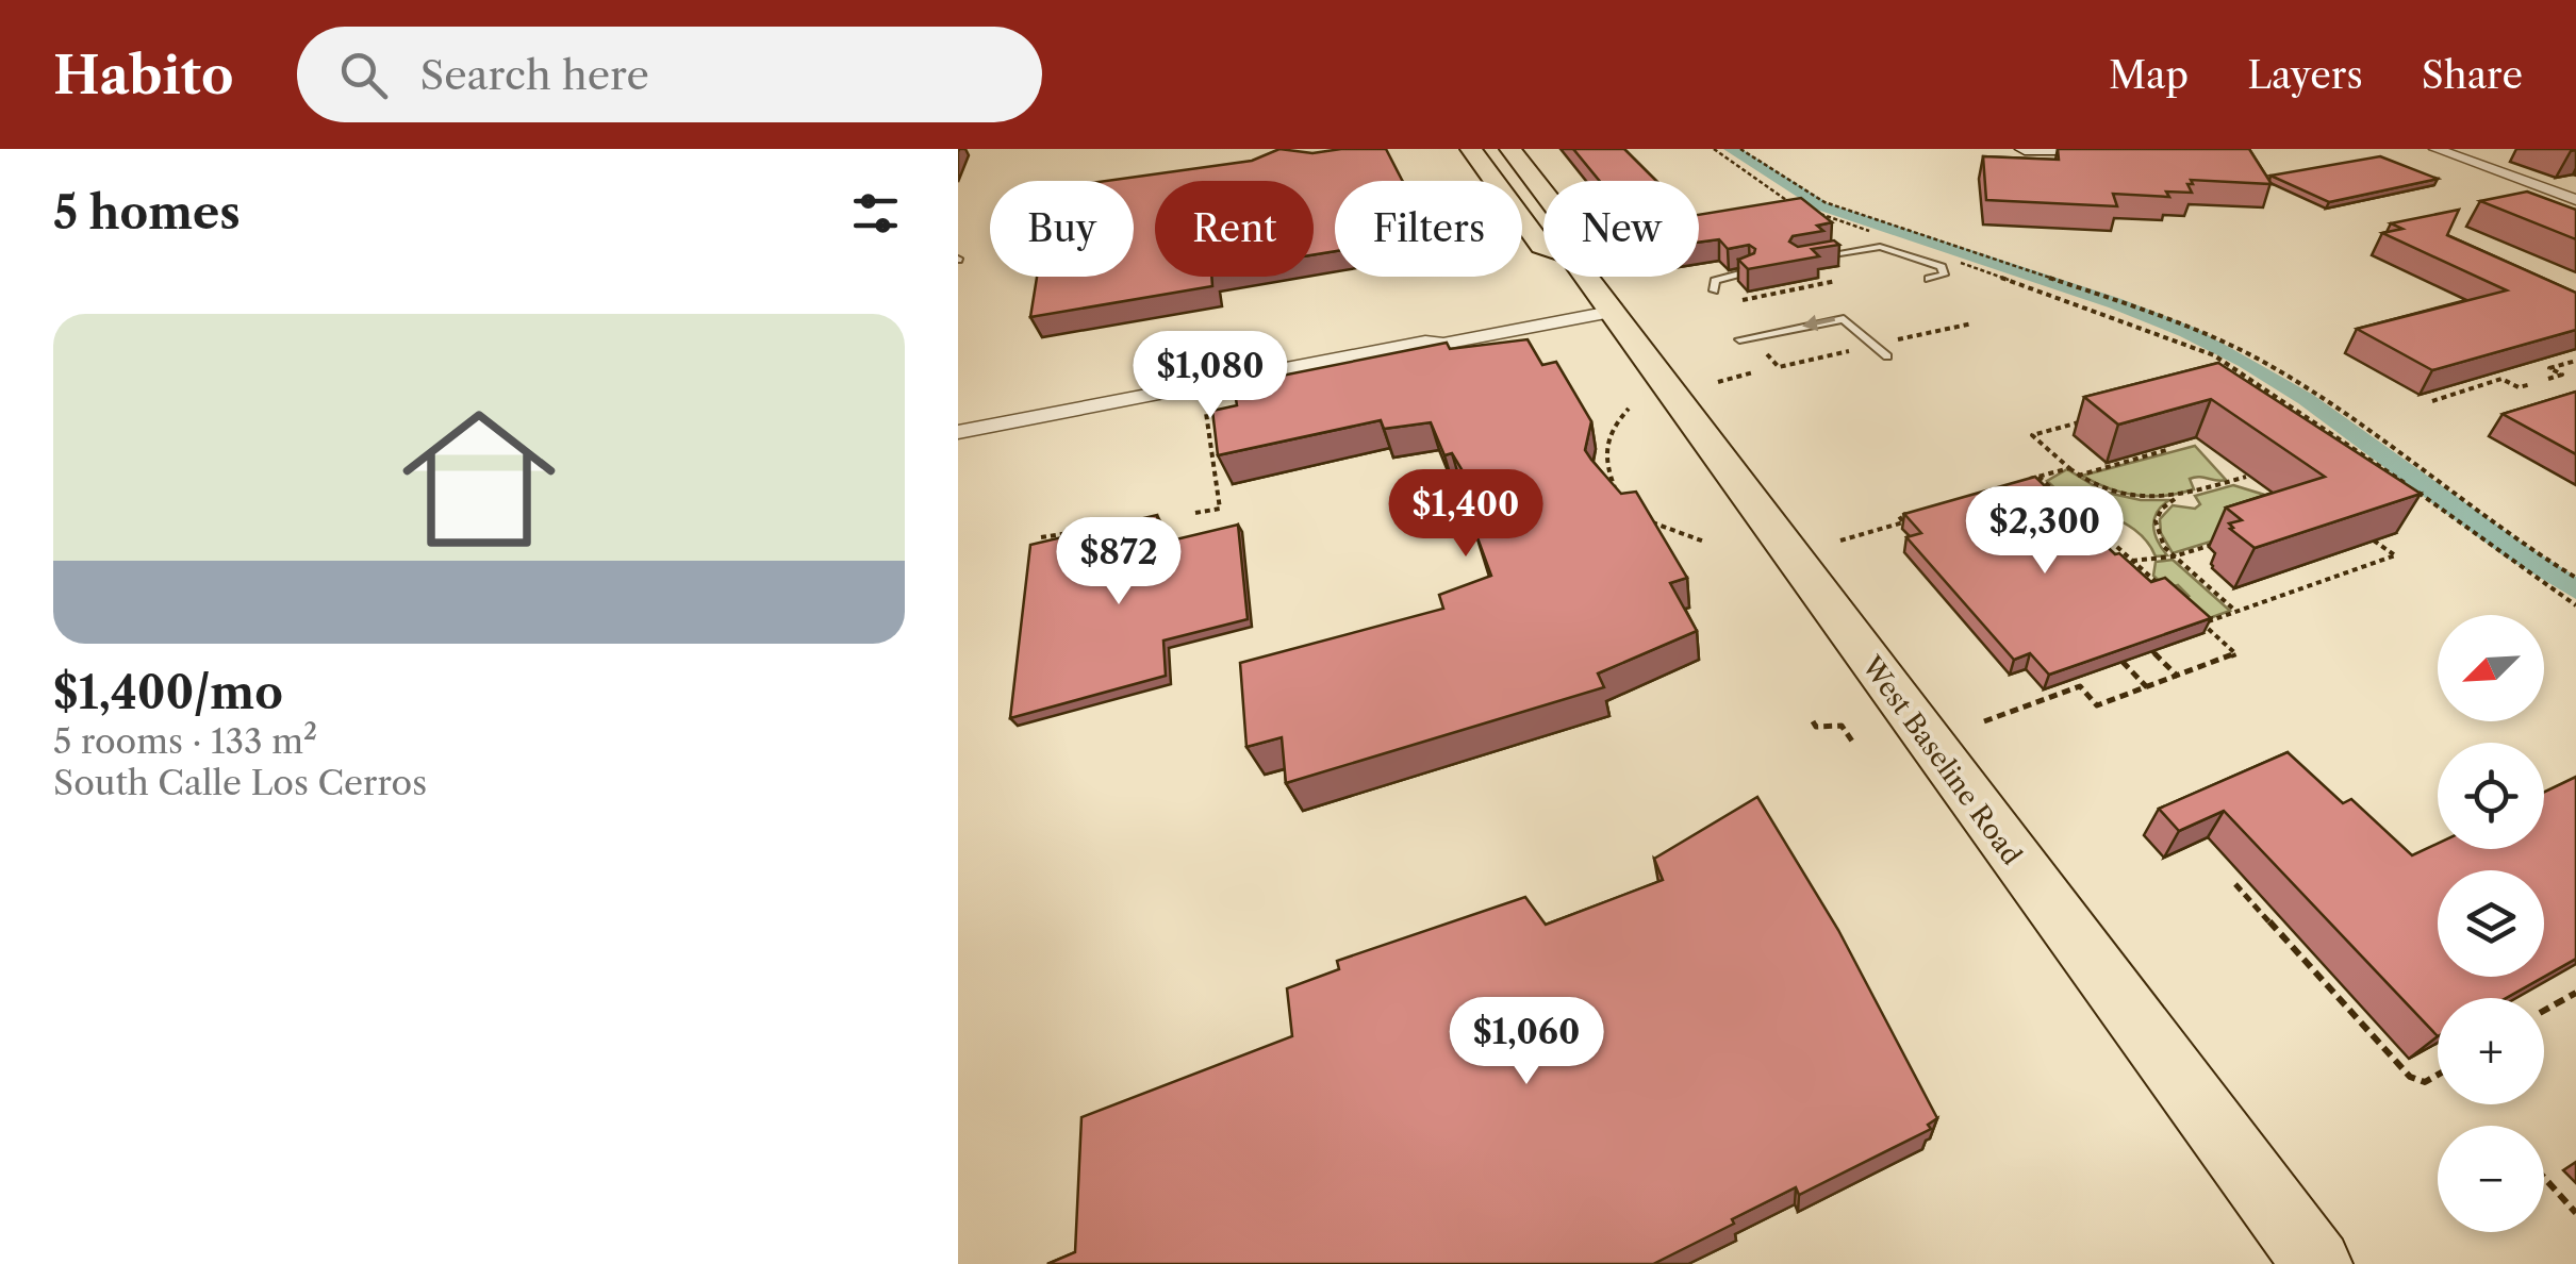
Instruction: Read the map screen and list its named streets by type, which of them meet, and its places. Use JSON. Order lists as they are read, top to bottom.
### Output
{
  "streets": {
    "main road": ["West Baseline Road"]
  },
  "north": "bottom left",
  "page": {
    "header": "Habito",
    "search": "Search here",
    "nav": ["Map", "Layers", "Share"],
    "heading": "5 homes",
    "chip": [
      "Buy",
      "Rent",
      "Filters",
      "New"
    ],
    "list": [
      {
        "name": "$1,400/mo",
        "note": "5 rooms · 133 m² · South Calle Los Cerros"
      }
    ],
    "price": [
      "$1,080",
      "$1,400",
      "$2,300",
      "$872",
      "$1,060"
    ],
    "map_buttons": ["+", "−"]
  }
}
